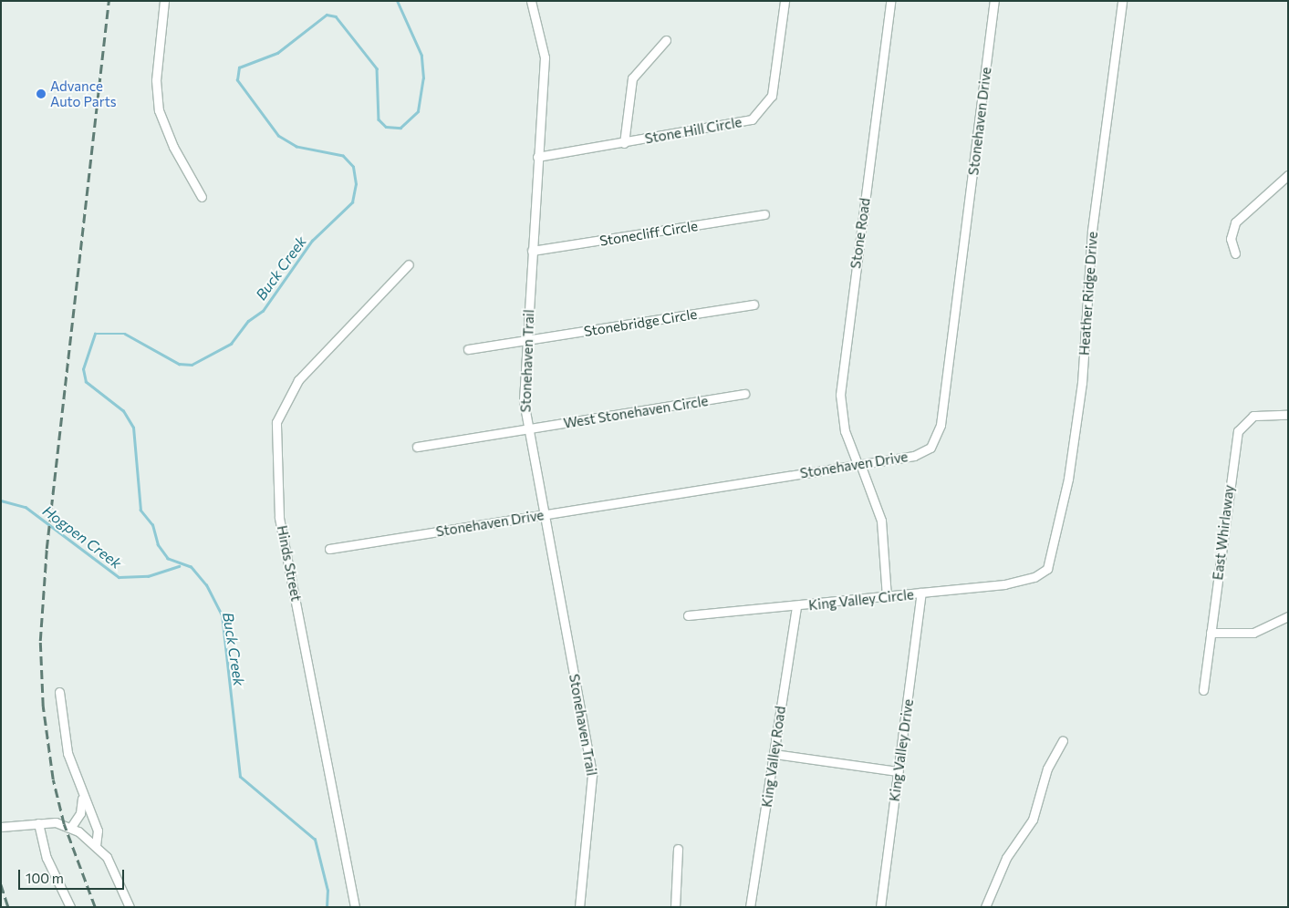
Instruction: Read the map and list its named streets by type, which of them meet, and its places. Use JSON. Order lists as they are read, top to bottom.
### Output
{
  "streets": {
    "street": [
      "Stonehaven Drive",
      "Stone Hill Circle",
      "Stonecliff Circle",
      "Stone Road",
      "Heather Ridge Drive",
      "Stonebridge Circle",
      "Stonehaven Trail",
      "West Stonehaven Circle",
      "East Whirlaway",
      "Hinds Street",
      "King Valley Circle",
      "King Valley Drive",
      "King Valley Road"
    ]
  },
  "crossings": [
    ["Stonehaven Drive", "Stone Road"],
    ["Stonehaven Drive", "Stonehaven Trail"],
    ["Stone Hill Circle", "Stonehaven Trail"],
    ["Stonecliff Circle", "Stonehaven Trail"],
    ["Stone Road", "King Valley Circle"],
    ["Heather Ridge Drive", "King Valley Circle"],
    ["Stonebridge Circle", "Stonehaven Trail"],
    ["Stonehaven Trail", "West Stonehaven Circle"],
    ["King Valley Circle", "King Valley Drive"],
    ["King Valley Circle", "King Valley Road"]
  ],
  "water": ["Buck Creek", "Hogpen Creek"],
  "places": ["Advance Auto Parts"],
  "scale_bar": "100 m"
}
